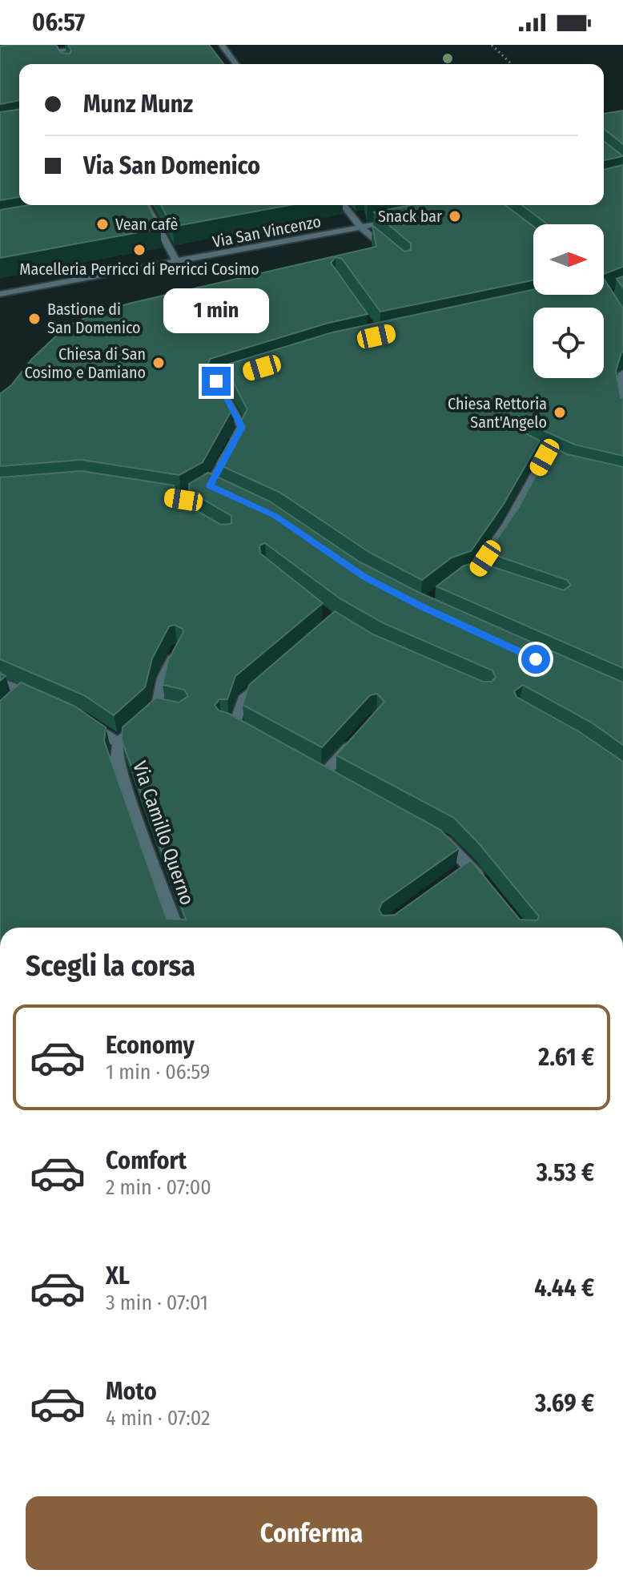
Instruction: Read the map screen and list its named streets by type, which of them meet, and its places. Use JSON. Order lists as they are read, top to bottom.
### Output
{
  "streets": {
    "street": ["Via San Vincenzo", "Via Camillo Querno"]
  },
  "places": [
    "Snack bar",
    "Vean cafè",
    "Macelleria Perricci di Perricci Cosimo",
    "Bastione di San Domenico",
    "Chiesa di San Cosimo e Damiano",
    "Chiesa Rettoria Sant'Angelo"
  ],
  "north": "right",
  "page": {
    "status": "06:57",
    "banner": ["Munz Munz", "Via San Domenico"],
    "bubble": "1 min",
    "heading": "Scegli la corsa",
    "list": [
      {
        "name": "Economy",
        "note": "1 min · 06:59",
        "value": "2.61 €"
      },
      {
        "name": "Comfort",
        "note": "2 min · 07:00",
        "value": "3.53 €"
      },
      {
        "name": "XL",
        "note": "3 min · 07:01",
        "value": "4.44 €"
      },
      {
        "name": "Moto",
        "note": "4 min · 07:02",
        "value": "3.69 €"
      }
    ],
    "buttons": "Conferma"
  }
}
